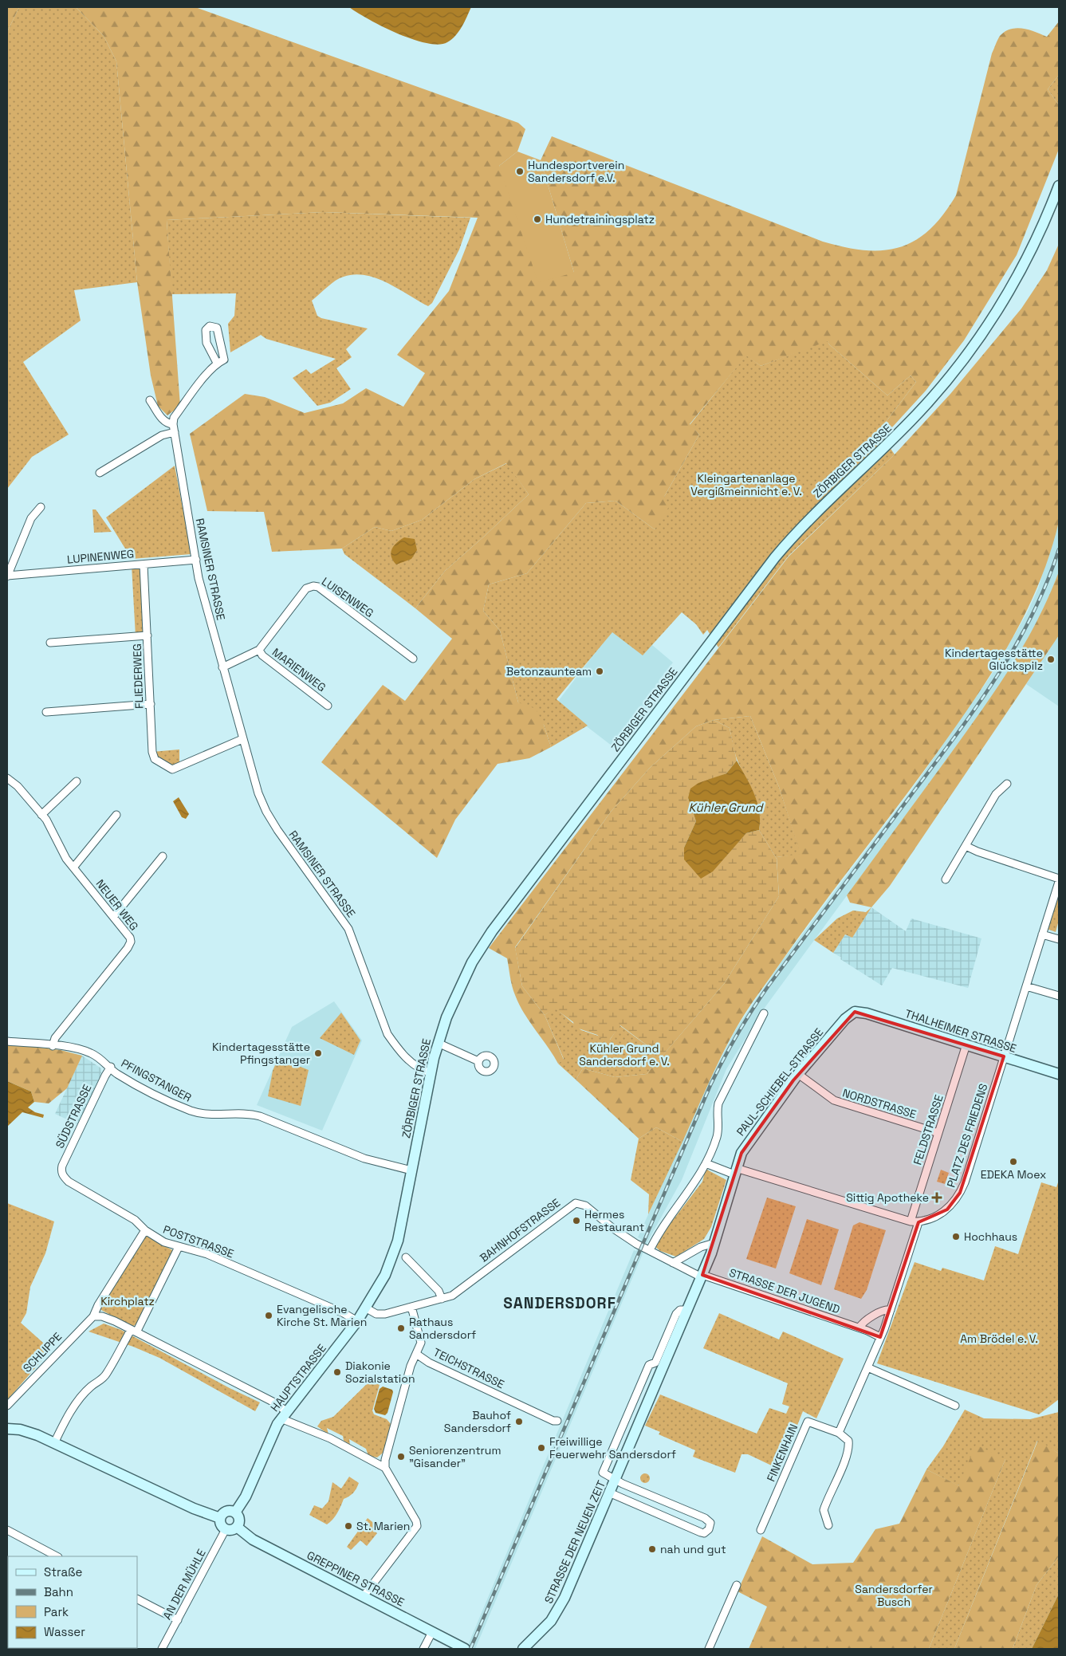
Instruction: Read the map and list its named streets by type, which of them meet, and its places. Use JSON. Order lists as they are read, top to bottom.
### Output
{
  "streets": {
    "street": [
      "ZÖRBIGER STRASSE",
      "LUPINENWEG",
      "RAMSINER STRASSE",
      "LUISENWEG",
      "MARIENWEG",
      "FLIEDERWEG",
      "NEUER WEG",
      "THALHEIMER STRASSE",
      "PFINGSTANGER",
      "PAUL-SCHIEBEL-STRASSE",
      "NORDSTRASSE",
      "SÜDSTRASSE",
      "FELDSTRASSE",
      "PLATZ DES FRIEDENS",
      "BAHNHOFSTRASSE",
      "POSTSTRASSE",
      "STRASSE DER JUGEND",
      "SCHLIPPE",
      "TEICHSTRASSE",
      "HAUPTSTRASSE",
      "FINKENHAIN",
      "STRASSE DER NEUEN ZEIT",
      "GREPPINER STRASSE",
      "AN DER MÜHLE"
    ]
  },
  "crossings": [
    ["ZÖRBIGER STRASSE", "RAMSINER STRASSE"],
    ["ZÖRBIGER STRASSE", "PFINGSTANGER"],
    ["ZÖRBIGER STRASSE", "HAUPTSTRASSE"],
    ["LUPINENWEG", "RAMSINER STRASSE"],
    ["LUPINENWEG", "FLIEDERWEG"],
    ["RAMSINER STRASSE", "LUISENWEG"],
    ["RAMSINER STRASSE", "FLIEDERWEG"],
    ["LUISENWEG", "MARIENWEG"],
    ["NEUER WEG", "PFINGSTANGER"],
    ["THALHEIMER STRASSE", "PAUL-SCHIEBEL-STRASSE"],
    ["THALHEIMER STRASSE", "FELDSTRASSE"],
    ["THALHEIMER STRASSE", "PLATZ DES FRIEDENS"],
    ["PFINGSTANGER", "SÜDSTRASSE"],
    ["PFINGSTANGER", "HAUPTSTRASSE"],
    ["PAUL-SCHIEBEL-STRASSE", "NORDSTRASSE"],
    ["PAUL-SCHIEBEL-STRASSE", "BAHNHOFSTRASSE"],
    ["PAUL-SCHIEBEL-STRASSE", "STRASSE DER JUGEND"],
    ["PAUL-SCHIEBEL-STRASSE", "STRASSE DER NEUEN ZEIT"],
    ["NORDSTRASSE", "FELDSTRASSE"],
    ["SÜDSTRASSE", "POSTSTRASSE"],
    ["BAHNHOFSTRASSE", "STRASSE DER JUGEND"],
    ["BAHNHOFSTRASSE", "TEICHSTRASSE"],
    ["BAHNHOFSTRASSE", "HAUPTSTRASSE"],
    ["BAHNHOFSTRASSE", "STRASSE DER NEUEN ZEIT"],
    ["POSTSTRASSE", "HAUPTSTRASSE"],
    ["STRASSE DER JUGEND", "STRASSE DER NEUEN ZEIT"],
    ["HAUPTSTRASSE", "GREPPINER STRASSE"],
    ["HAUPTSTRASSE", "AN DER MÜHLE"],
    ["GREPPINER STRASSE", "AN DER MÜHLE"]
  ],
  "districts": ["SANDERSDORF"],
  "water": ["Kühler Grund"],
  "parks": [
    "Kleingartenanlage Vergißmeinnicht e. V.",
    "Kühler Grund Sandersdorf e. V.",
    "Kirchplatz",
    "Am Brödel e. V.",
    "Sandersdorfer Busch"
  ],
  "places": {
    "other": [
      "Hundesportverein Sandersdorf e.V.",
      "Hundetrainingsplatz",
      "Kindertagesstätte Glückspilz",
      "Betonzaunteam",
      "Kindertagesstätte Pfingstanger",
      "EDEKA Moex",
      "Hermes Restaurant",
      "Hochhaus",
      "Evangelische Kirche St. Marien",
      "Rathaus Sandersdorf",
      "Diakonie Sozialstation",
      "Bauhof Sandersdorf",
      "Freiwillige Feuerwehr Sandersdorf",
      "Seniorenzentrum \"Gisander\"",
      "St. Marien",
      "nah und gut"
    ],
    "health": ["Sittig Apotheke"]
  },
  "legend": [
    "Straße",
    "Bahn",
    "Park",
    "Wasser"
  ]
}
